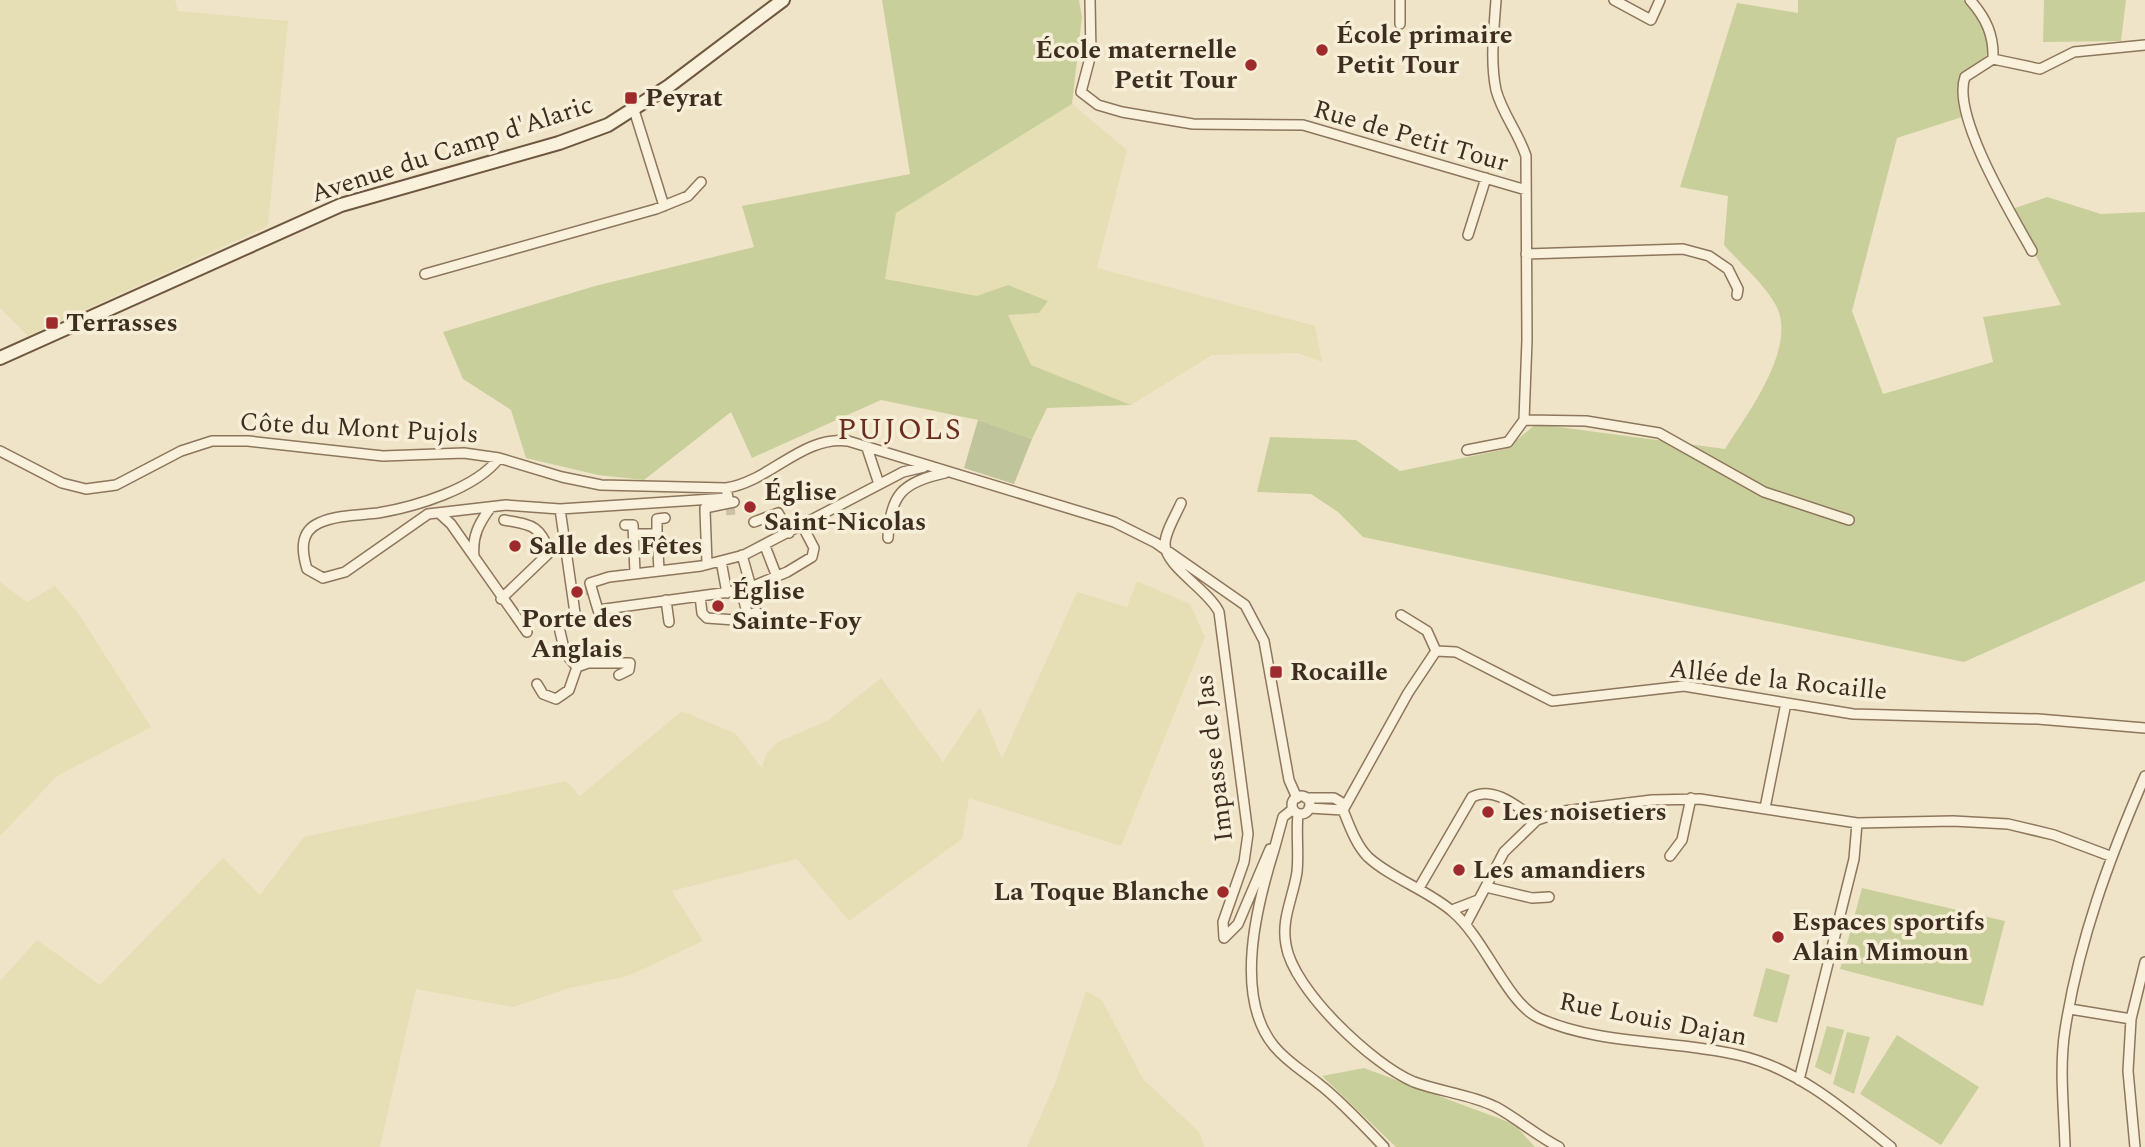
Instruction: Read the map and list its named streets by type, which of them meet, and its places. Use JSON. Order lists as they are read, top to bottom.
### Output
{
  "streets": {
    "main road": ["Avenue du Camp d'Alaric"],
    "street": [
      "Rue de Petit Tour",
      "Côte du Mont Pujols",
      "Allée de la Rocaille",
      "Impasse de Jas",
      "Rue Louis Dajan"
    ]
  },
  "districts": ["PUJOLS"],
  "places": {
    "other": [
      "École primaire Petit Tour",
      "École maternelle Petit Tour",
      "Église Saint-Nicolas",
      "Salle des Fêtes",
      "Porte des Anglais",
      "Église Sainte-Foy",
      "Les noisetiers",
      "Les amandiers",
      "La Toque Blanche",
      "Espaces sportifs Alain Mimoun"
    ],
    "transit": ["Peyrat", "Terrasses", "Rocaille"]
  }
}
